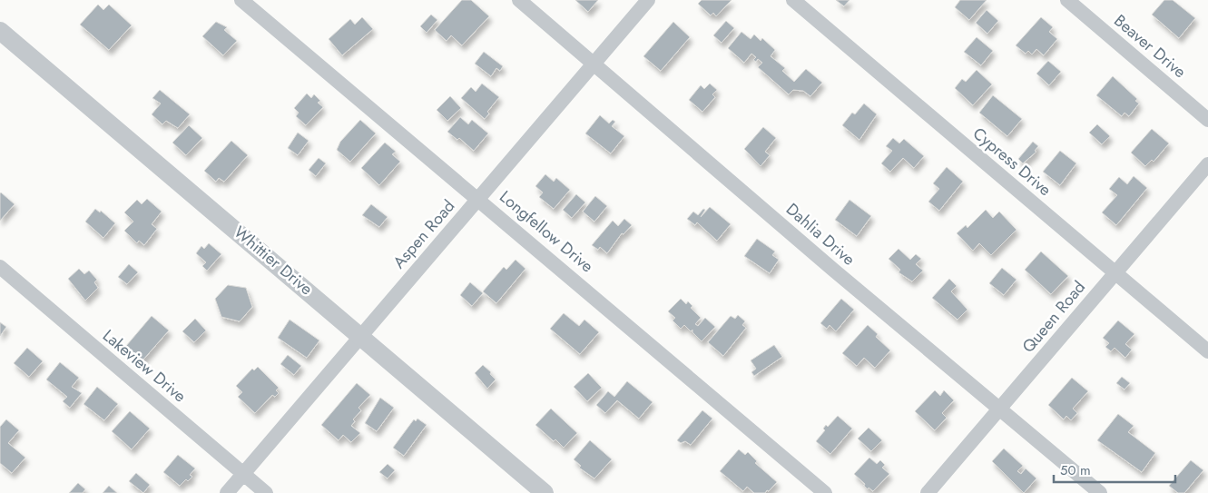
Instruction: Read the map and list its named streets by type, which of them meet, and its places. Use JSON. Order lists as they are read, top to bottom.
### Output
{
  "streets": {
    "street": [
      "Beaver Drive",
      "Cypress Drive",
      "Longfellow Drive",
      "Aspen Road",
      "Dahlia Drive",
      "Whittier Drive",
      "Queen Road",
      "Lakeview Drive"
    ]
  },
  "crossings": [
    ["Cypress Drive", "Queen Road"],
    ["Longfellow Drive", "Aspen Road"],
    ["Aspen Road", "Dahlia Drive"],
    ["Aspen Road", "Whittier Drive"],
    ["Aspen Road", "Lakeview Drive"],
    ["Dahlia Drive", "Queen Road"]
  ],
  "scale_bar": "50 m"
}
